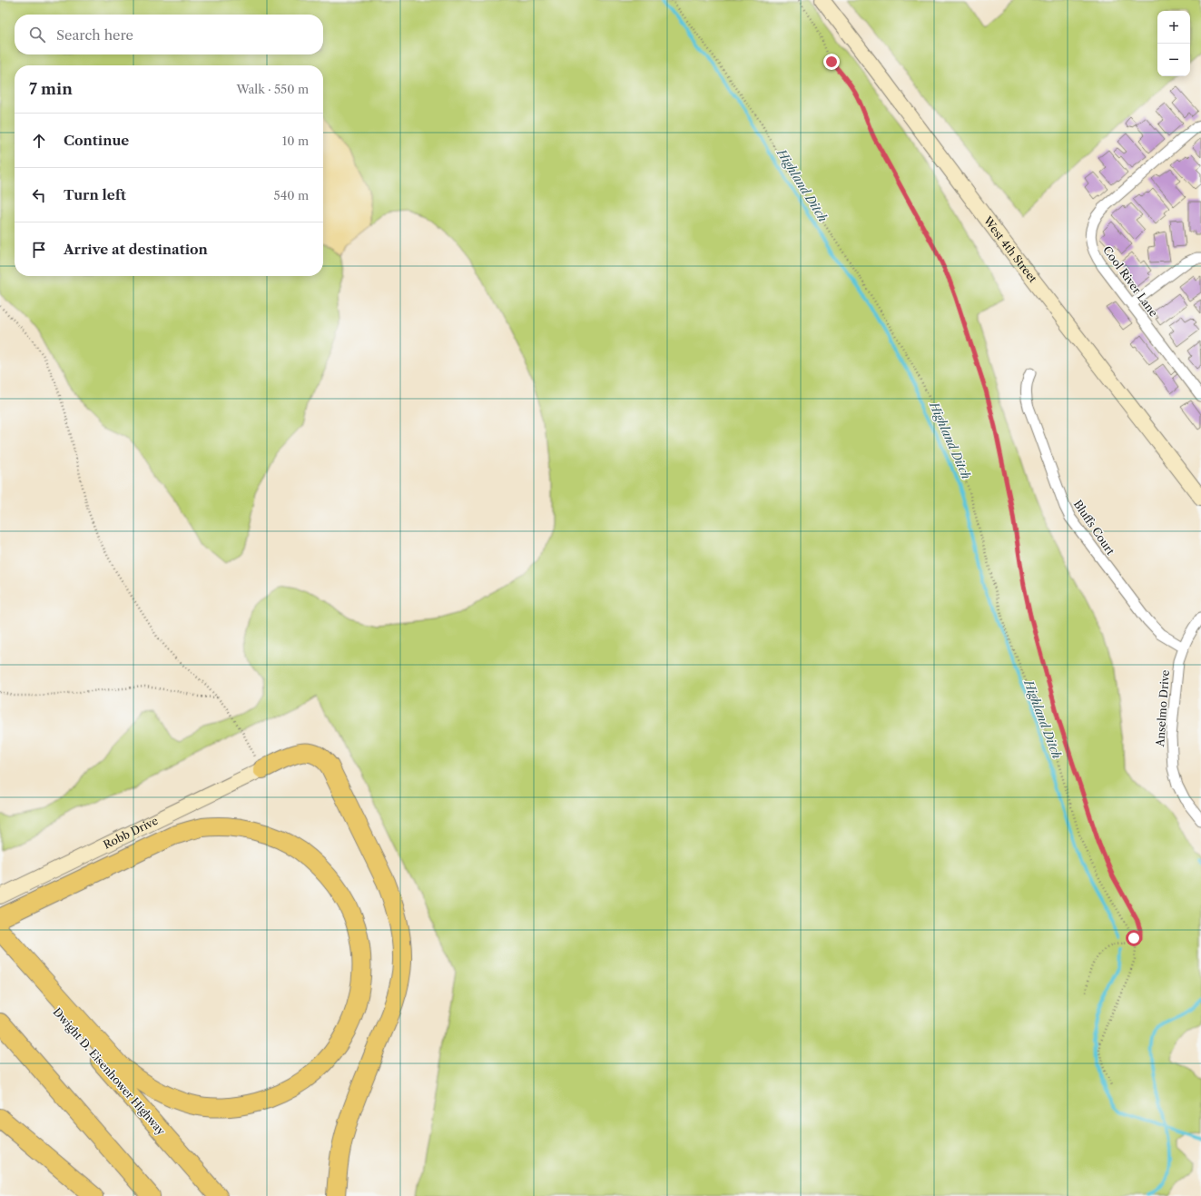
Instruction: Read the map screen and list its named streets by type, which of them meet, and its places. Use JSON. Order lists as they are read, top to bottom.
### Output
{
  "streets": {
    "highway": ["Dwight D. Eisenhower Highway"],
    "main road": ["West 4th Street", "Robb Drive"],
    "street": ["Cool River Lane", "Bluffs Court", "Anselmo Drive"]
  },
  "crossings": [
    ["Bluffs Court", "Anselmo Drive"]
  ],
  "water": ["Highland Ditch"],
  "page": {
    "map_buttons": ["+", "−"],
    "search": "Search here",
    "heading": ["7 min", "Walk · 550 m"],
    "list": [
      ["Continue", "10 m"],
      ["Turn left", "540 m"],
      "Arrive at destination"
    ]
  }
}
